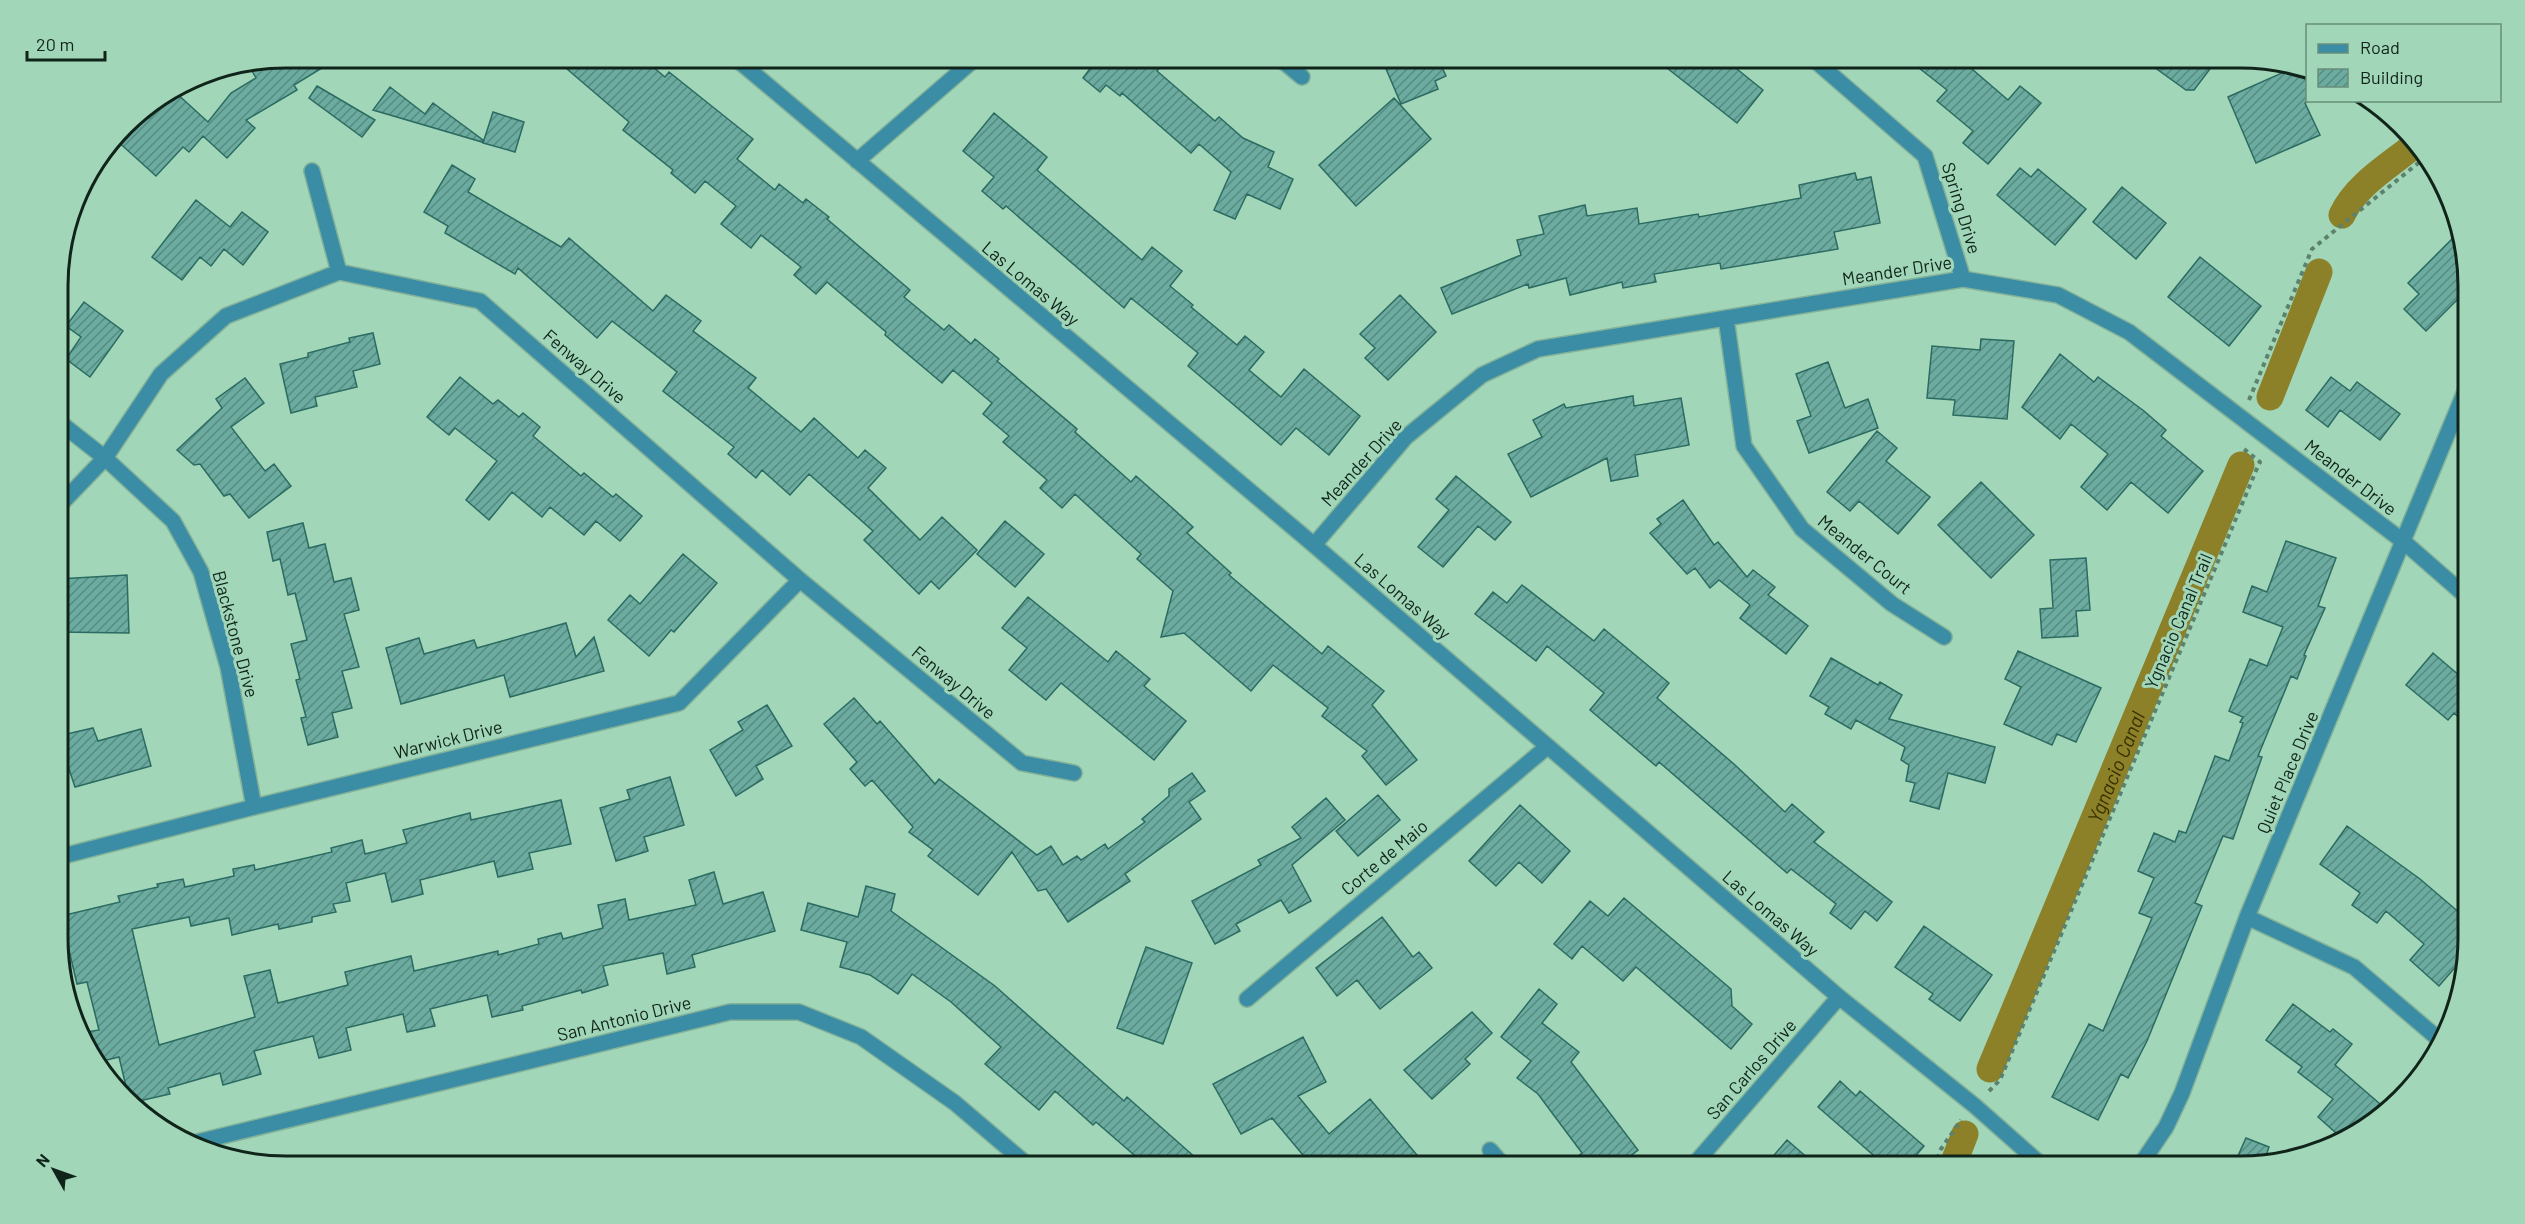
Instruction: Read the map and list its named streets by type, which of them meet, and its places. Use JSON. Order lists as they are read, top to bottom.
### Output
{
  "streets": {
    "street": [
      "Spring Drive",
      "Meander Drive",
      "Las Lomas Way",
      "Fenway Drive",
      "Meander Court",
      "Blackstone Drive",
      "Warwick Drive",
      "Quiet Place Drive",
      "Corte de Maio",
      "San Antonio Drive",
      "San Carlos Drive"
    ],
    "path": ["Ygnacio Canal Trail"]
  },
  "crossings": [
    ["Spring Drive", "Meander Drive"],
    ["Meander Drive", "Las Lomas Way"],
    ["Meander Drive", "Meander Court"],
    ["Meander Drive", "Quiet Place Drive"],
    ["Las Lomas Way", "Ygnacio Canal Trail"],
    ["Las Lomas Way", "Corte de Maio"],
    ["Las Lomas Way", "San Carlos Drive"],
    ["Fenway Drive", "Warwick Drive"],
    ["Blackstone Drive", "Warwick Drive"]
  ],
  "water": ["Ygnacio Canal"],
  "legend": ["Road", "Building"],
  "scale_bar": "20 m",
  "north": "top left"
}
